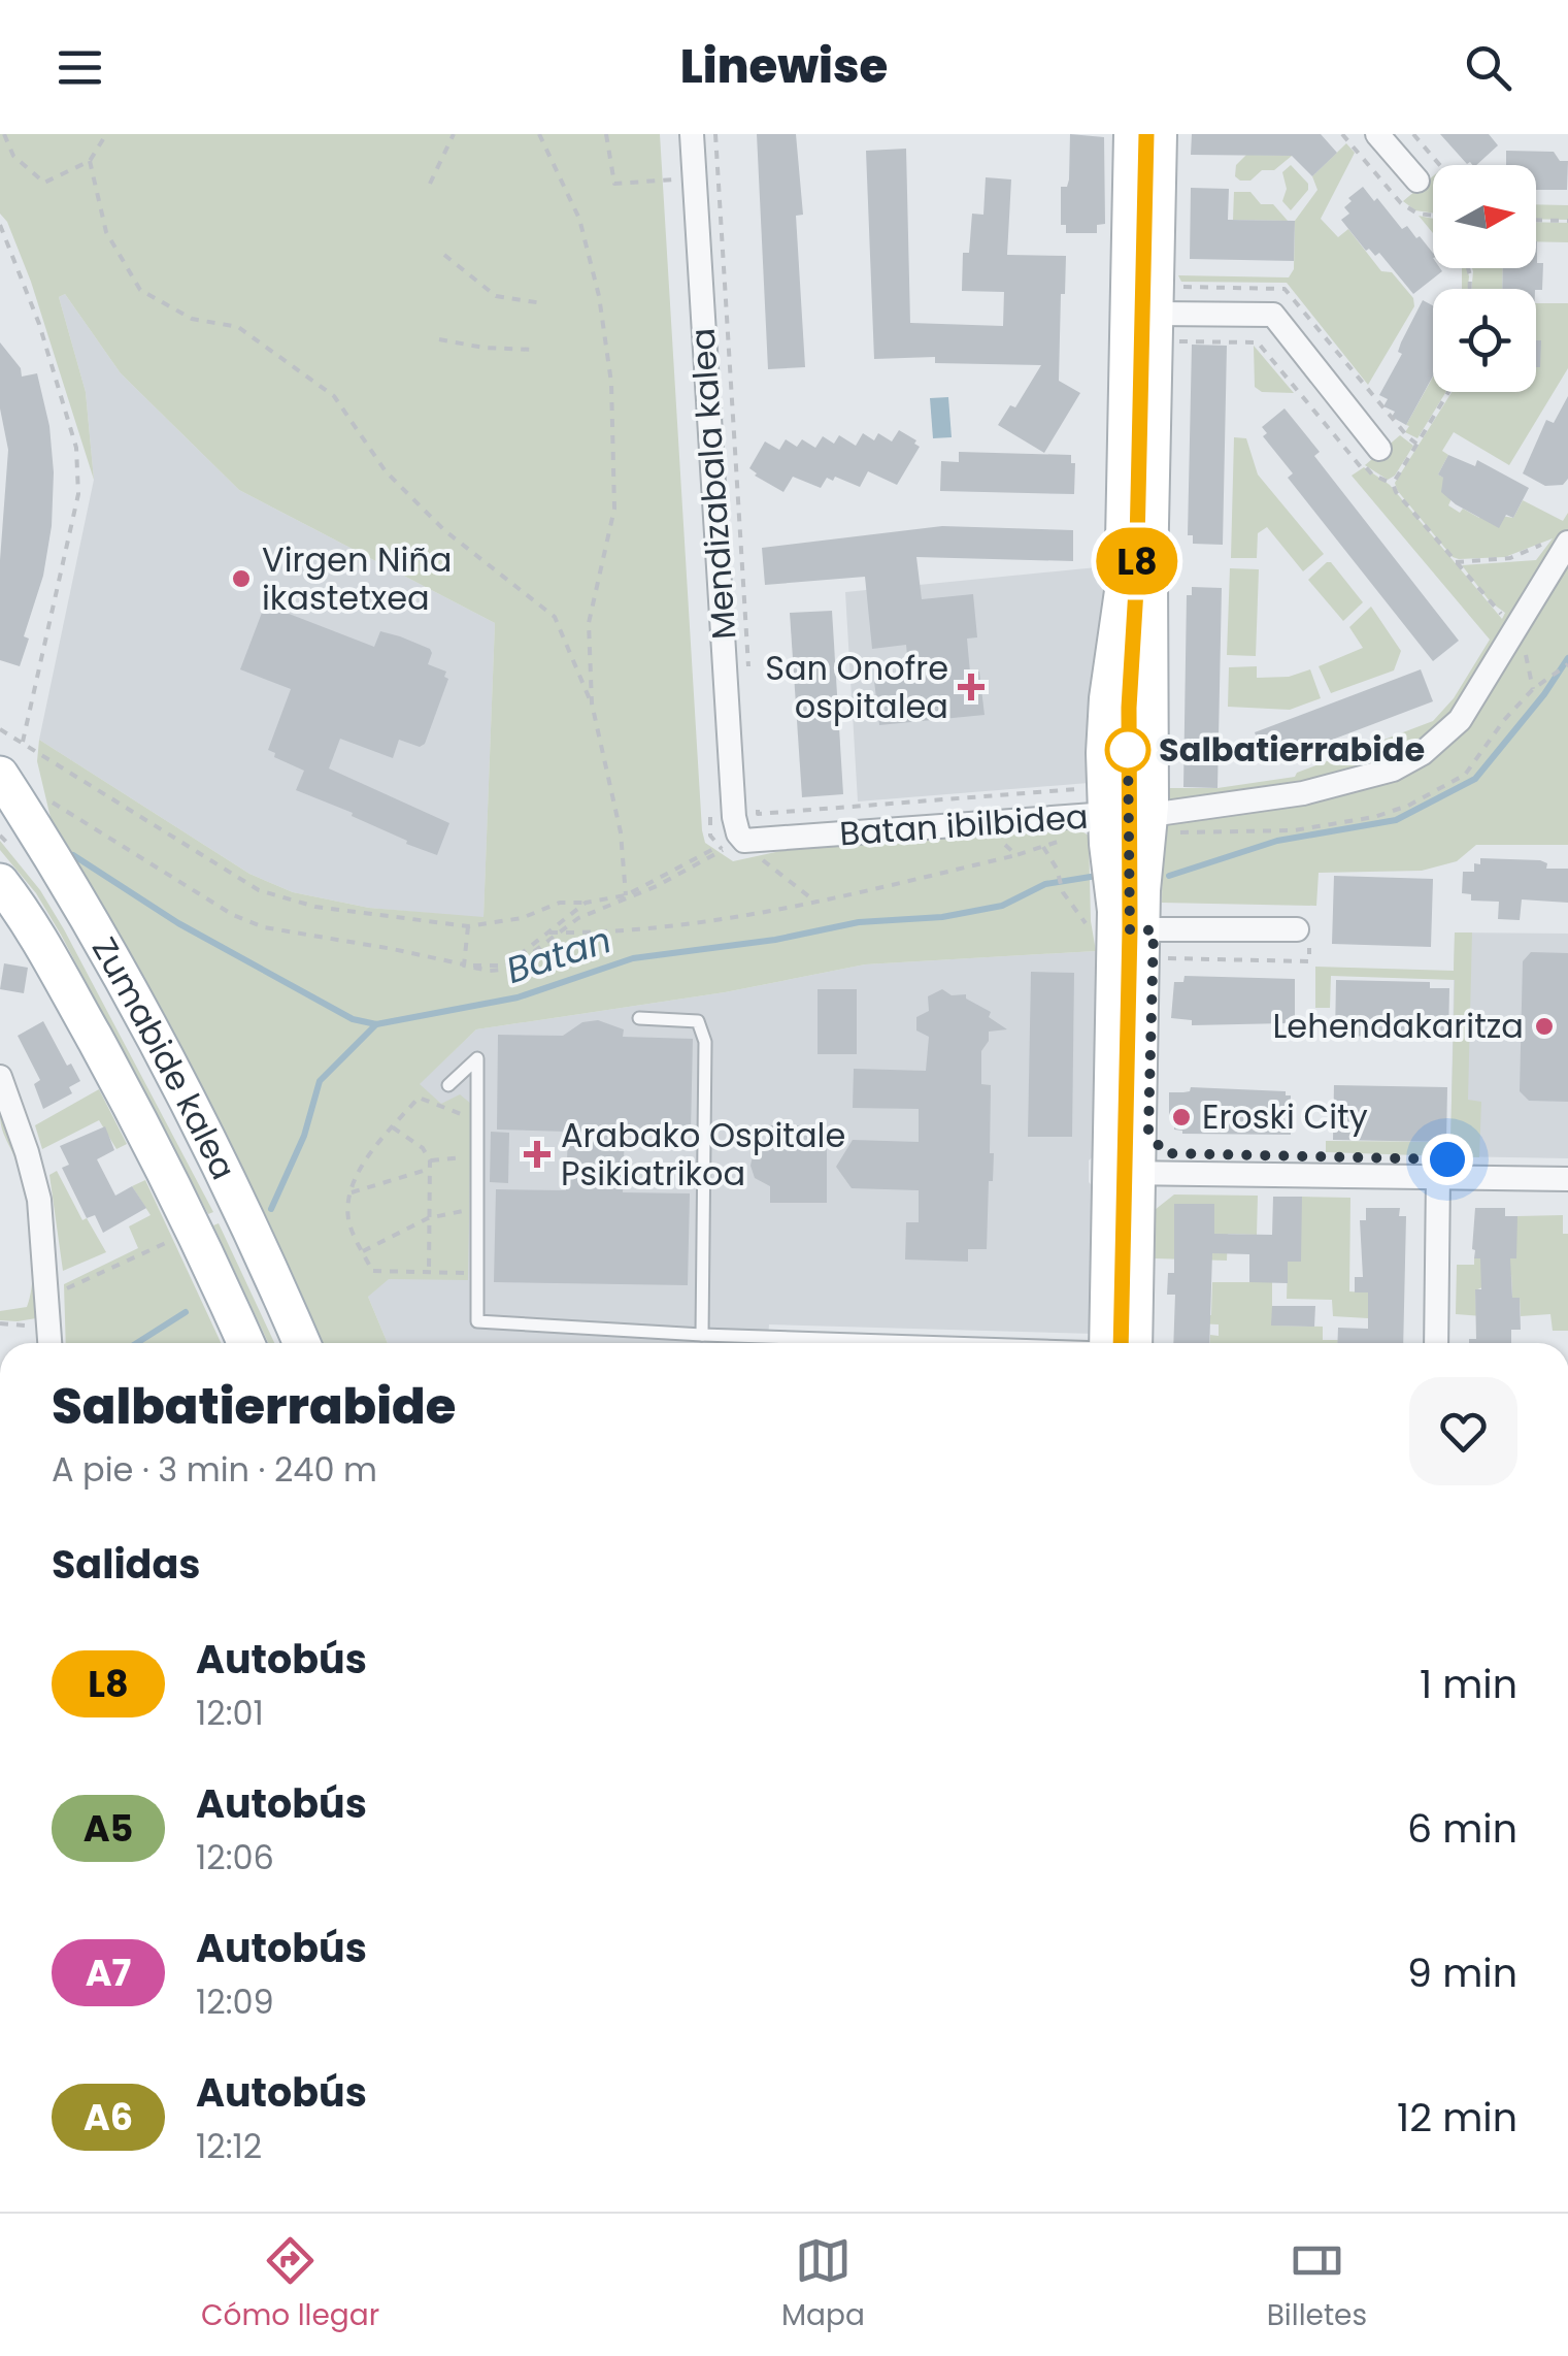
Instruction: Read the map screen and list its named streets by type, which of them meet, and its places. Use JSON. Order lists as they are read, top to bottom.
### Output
{
  "streets": {
    "main road": ["Zumabide kalea"],
    "street": ["Mendizabala kalea", "Batan ibilbidea"]
  },
  "crossings": [
    ["Mendizabala kalea", "Batan ibilbidea"]
  ],
  "water": ["Batan"],
  "places": {
    "other": [
      "Virgen Niña ikastetxea",
      "Salbatierrabide",
      "Lehendakaritza",
      "Eroski City"
    ],
    "health": ["San Onofre ospitalea", "Arabako Ospitale Psikiatrikoa"]
  },
  "lines": ["bus line L8"],
  "north": "right",
  "page": {
    "header": "Linewise",
    "on_map": "L8",
    "heading": [
      ["Salbatierrabide", "A pie · 3 min · 240 m"],
      "Salidas"
    ],
    "list": [
      {
        "mark": "L8",
        "name": "Autobús",
        "note": "12:01",
        "value": "1 min"
      },
      {
        "mark": "A5",
        "name": "Autobús",
        "note": "12:06",
        "value": "6 min"
      },
      {
        "mark": "A7",
        "name": "Autobús",
        "note": "12:09",
        "value": "9 min"
      },
      {
        "mark": "A6",
        "name": "Autobús",
        "note": "12:12",
        "value": "12 min"
      }
    ],
    "tabs": ["Cómo llegar", "Mapa", "Billetes"]
  }
}
